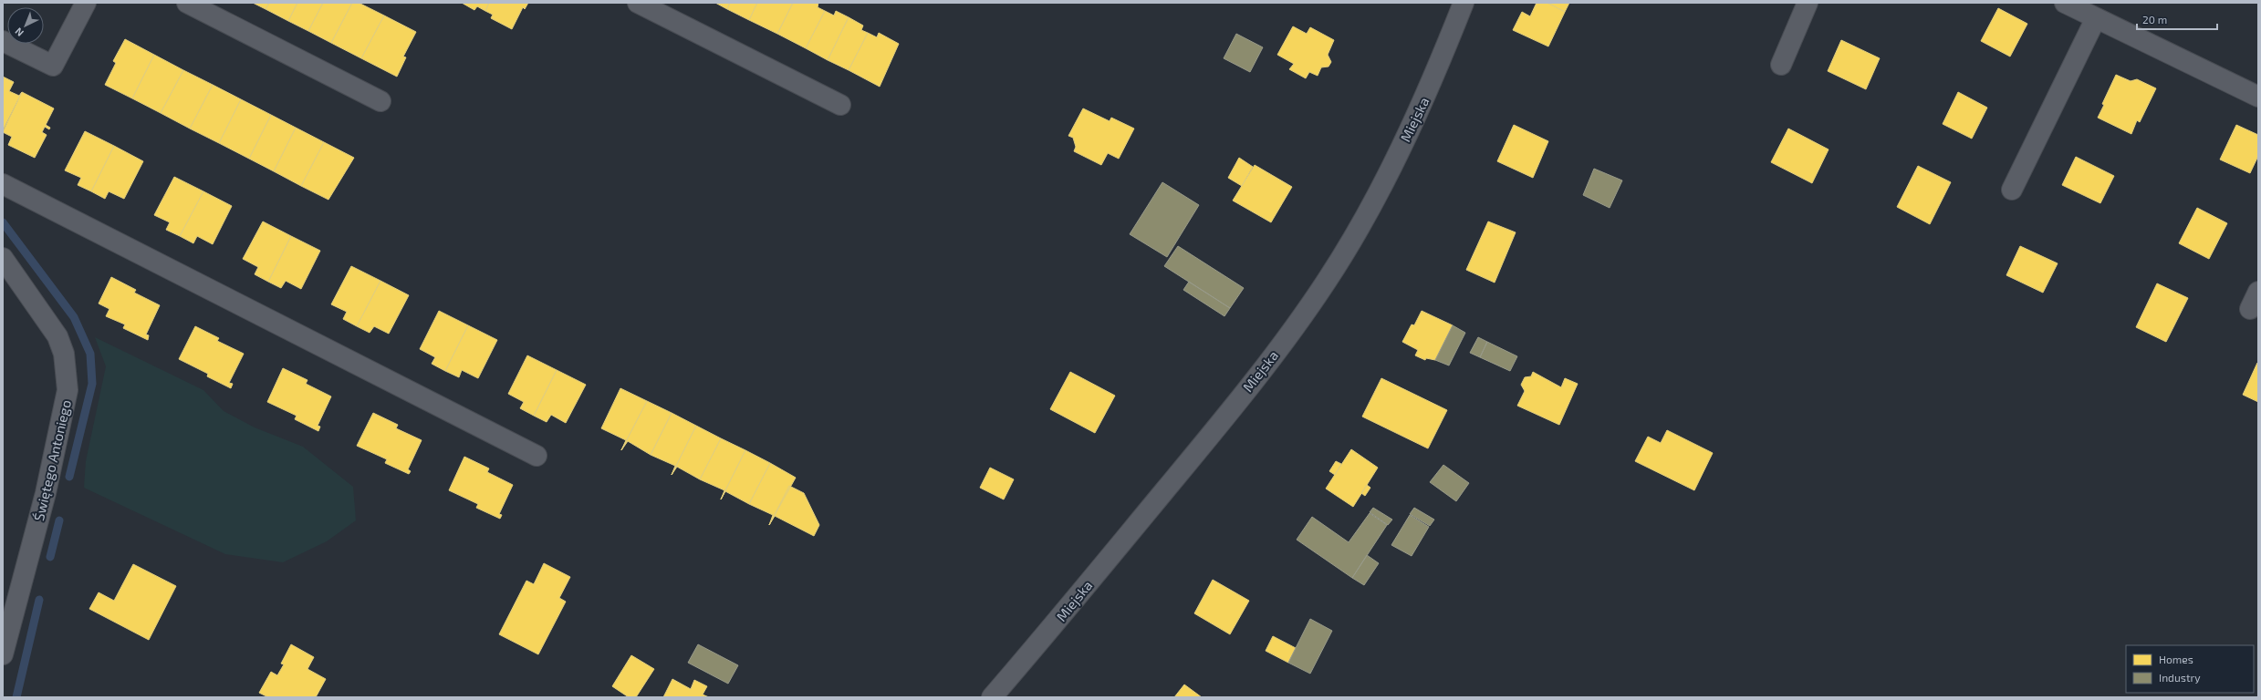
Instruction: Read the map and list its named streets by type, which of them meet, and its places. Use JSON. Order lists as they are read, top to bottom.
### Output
{
  "streets": {
    "street": ["Miejska", "Świętego Antoniego"]
  },
  "legend": ["Homes", "Industry"],
  "scale_bar": "20 m",
  "north": "bottom left"
}
